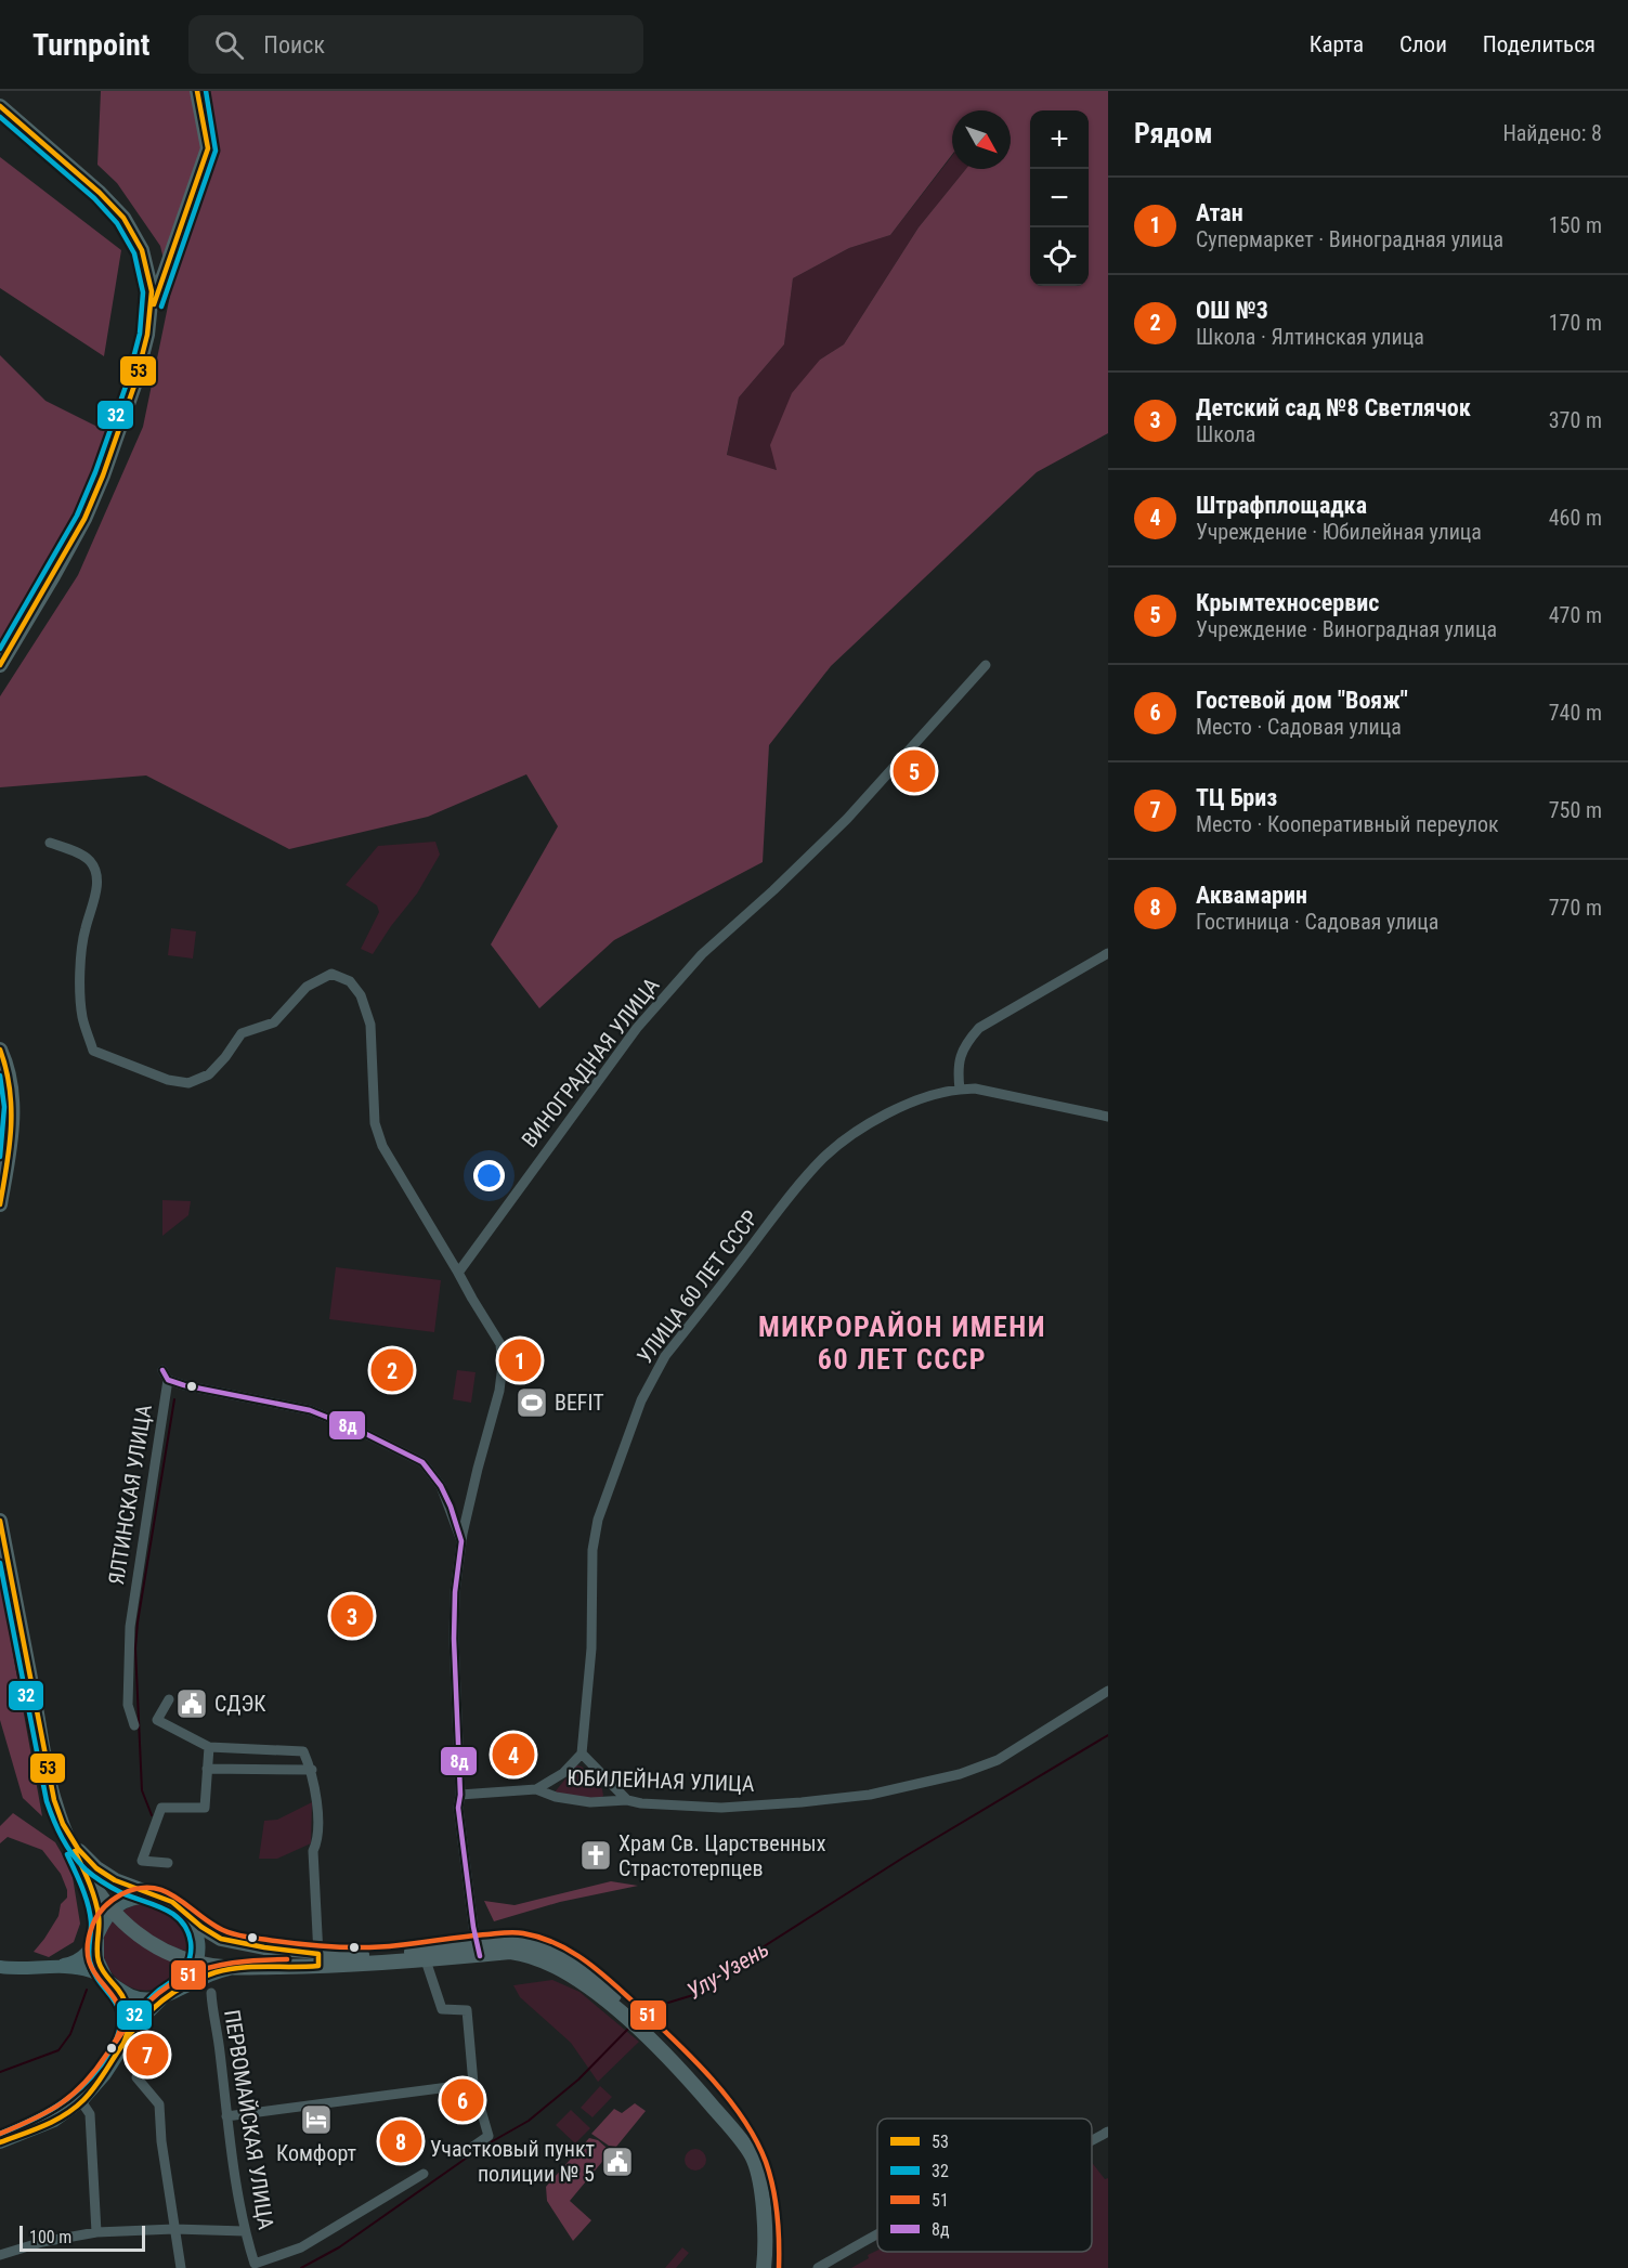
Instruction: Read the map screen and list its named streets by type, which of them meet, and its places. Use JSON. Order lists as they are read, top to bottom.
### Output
{
  "streets": {
    "street": [
      "ВИНОГРАДНАЯ УЛИЦА",
      "УЛИЦА 60 ЛЕТ СССР",
      "ЯЛТИНСКАЯ УЛИЦА",
      "ЮБИЛЕЙНАЯ УЛИЦА",
      "ПЕРВОМАЙСКАЯ УЛИЦА"
    ]
  },
  "districts": ["МИКРОРАЙОН ИМЕНИ 60 ЛЕТ СССР"],
  "water": ["Улу-Узень"],
  "places": {
    "sports": ["BEFIT"],
    "public building": ["СДЭК", "Участковый пункт полиции № 5"],
    "church": ["Храм Св. Царственных Страстотерпцев"],
    "hotel": ["Комфорт"]
  },
  "lines": [
    "transit line 53",
    "transit line 32",
    "transit line 8д",
    "transit line 51"
  ],
  "legend": [
    "53",
    "32",
    "51",
    "8д"
  ],
  "scale_bar": "100 m",
  "north": "bottom right",
  "page": {
    "header": "Turnpoint",
    "search": "Поиск",
    "nav": ["Карта", "Слои", "Поделиться"],
    "heading": ["Рядом", "Найдено: 8"],
    "map_buttons": ["+", "−"],
    "list": [
      {
        "mark": "1",
        "name": "Атан",
        "note": "Супермаркет · Виноградная улица",
        "value": "150 m"
      },
      {
        "mark": "2",
        "name": "ОШ №3",
        "note": "Школа · Ялтинская улица",
        "value": "170 m"
      },
      {
        "mark": "3",
        "name": "Детский сад №8 Светлячок",
        "note": "Школа",
        "value": "370 m"
      },
      {
        "mark": "4",
        "name": "Штрафплощадка",
        "note": "Учреждение · Юбилейная улица",
        "value": "460 m"
      },
      {
        "mark": "5",
        "name": "Крымтехносервис",
        "note": "Учреждение · Виноградная улица",
        "value": "470 m"
      },
      {
        "mark": "6",
        "name": "Гостевой дом \"Вояж\"",
        "note": "Место · Садовая улица",
        "value": "740 m"
      },
      {
        "mark": "7",
        "name": "ТЦ Бриз",
        "note": "Место · Кооперативный переулок",
        "value": "750 m"
      },
      {
        "mark": "8",
        "name": "Аквамарин",
        "note": "Гостиница · Садовая улица",
        "value": "770 m"
      }
    ],
    "pins": [
      "5",
      "1",
      "2",
      "3",
      "4",
      "7",
      "6",
      "8"
    ],
    "scale": "100 m"
  }
}
